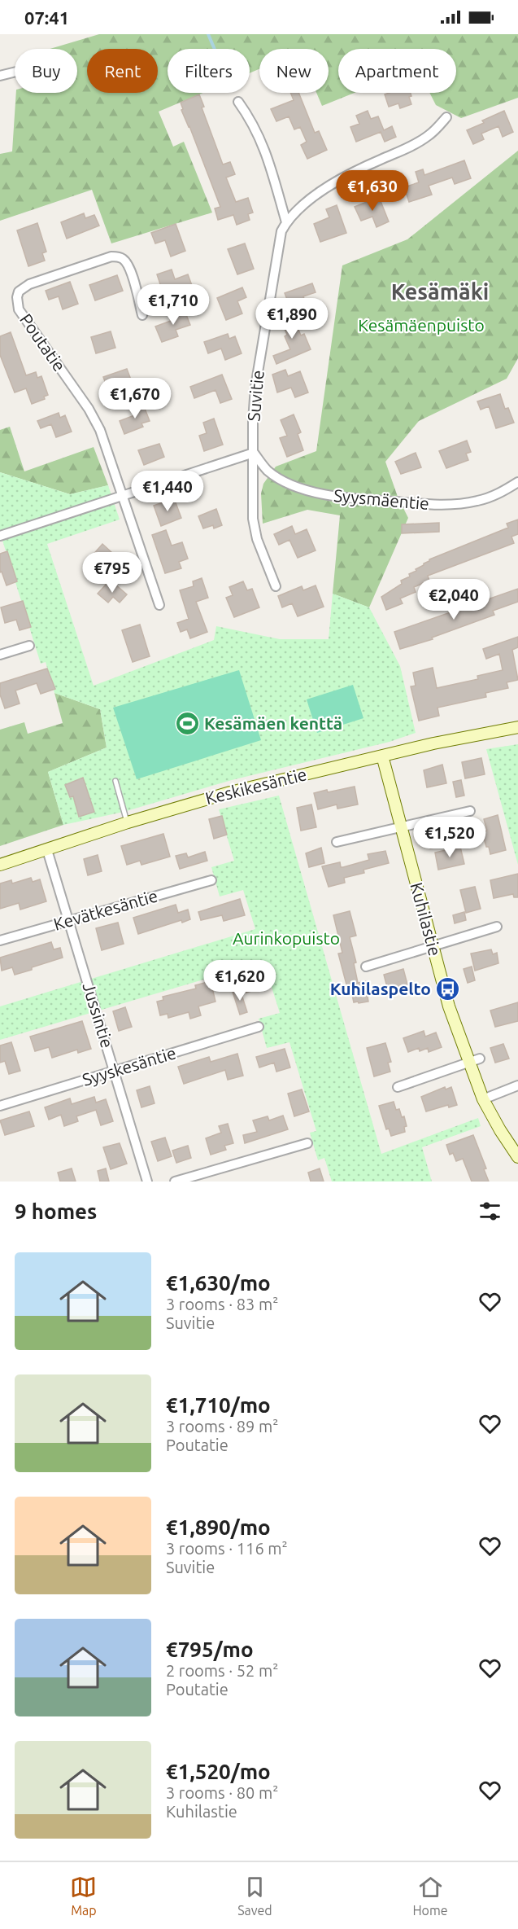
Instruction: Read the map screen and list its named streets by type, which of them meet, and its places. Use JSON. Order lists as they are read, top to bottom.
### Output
{
  "streets": {
    "street": [
      "Poutatie",
      "Suvitie",
      "Syysmäentie",
      "Keskikesäntie",
      "Kevätkesäntie",
      "Kuhilastie",
      "Jussintie",
      "Syyskesäntie"
    ]
  },
  "crossings": [
    ["Suvitie", "Syysmäentie"],
    ["Keskikesäntie", "Kuhilastie"],
    ["Keskikesäntie", "Jussintie"],
    ["Kevätkesäntie", "Jussintie"],
    ["Jussintie", "Syyskesäntie"]
  ],
  "districts": ["Kesämäki"],
  "parks": ["Kesämäenpuisto", "Aurinkopuisto"],
  "places": {
    "sports": ["Kesämäen kenttä"],
    "bus stop": ["Kuhilaspelto"]
  },
  "page": {
    "status": "07:41",
    "chip": [
      "Buy",
      "Rent",
      "Filters",
      "New",
      "Apartment"
    ],
    "price": [
      "€1,630",
      "€1,710",
      "€1,890",
      "€1,670",
      "€1,440",
      "€795",
      "€2,040",
      "€1,520",
      "€1,620"
    ],
    "heading": "9 homes",
    "list": [
      {
        "name": "€1,630/mo",
        "note": "3 rooms · 83 m² · Suvitie"
      },
      {
        "name": "€1,710/mo",
        "note": "3 rooms · 89 m² · Poutatie"
      },
      {
        "name": "€1,890/mo",
        "note": "3 rooms · 116 m² · Suvitie"
      },
      {
        "name": "€795/mo",
        "note": "2 rooms · 52 m² · Poutatie"
      },
      {
        "name": "€1,520/mo",
        "note": "3 rooms · 80 m² · Kuhilastie"
      }
    ],
    "tabs": ["Map", "Saved", "Home"]
  }
}
